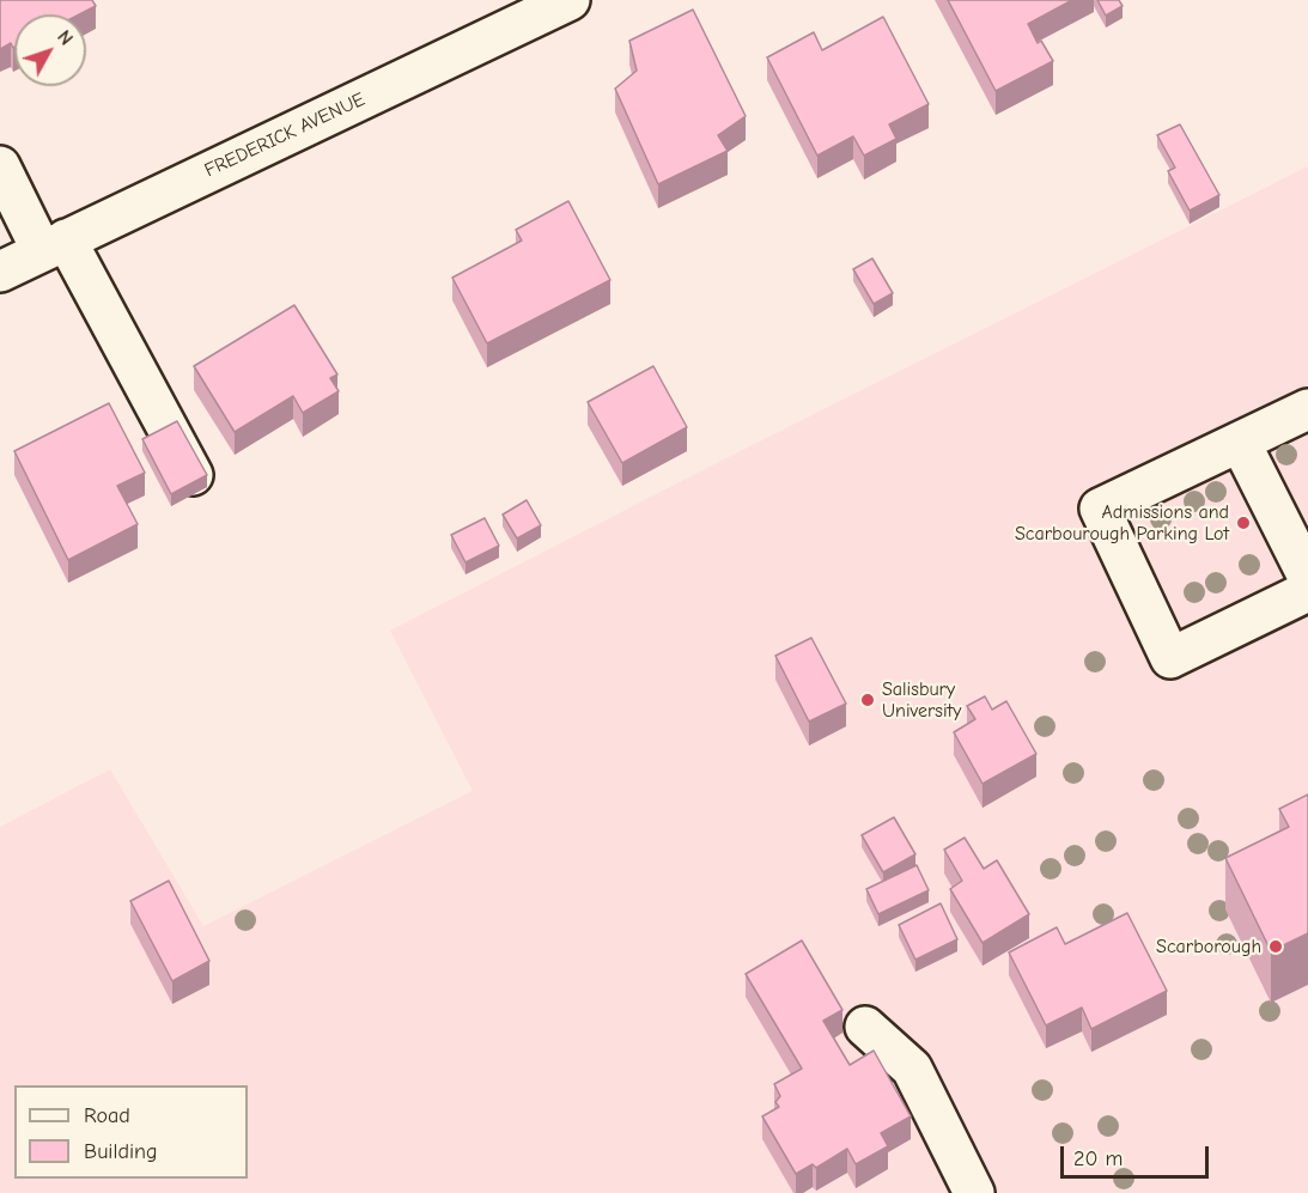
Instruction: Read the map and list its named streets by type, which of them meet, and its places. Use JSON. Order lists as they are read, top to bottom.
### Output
{
  "streets": {
    "street": ["FREDERICK AVENUE"]
  },
  "places": ["Admissions and Scarbourough Parking Lot", "Salisbury University", "Scarborough"],
  "legend": ["Road", "Building"],
  "scale_bar": "20 m",
  "north": "top right"
}
